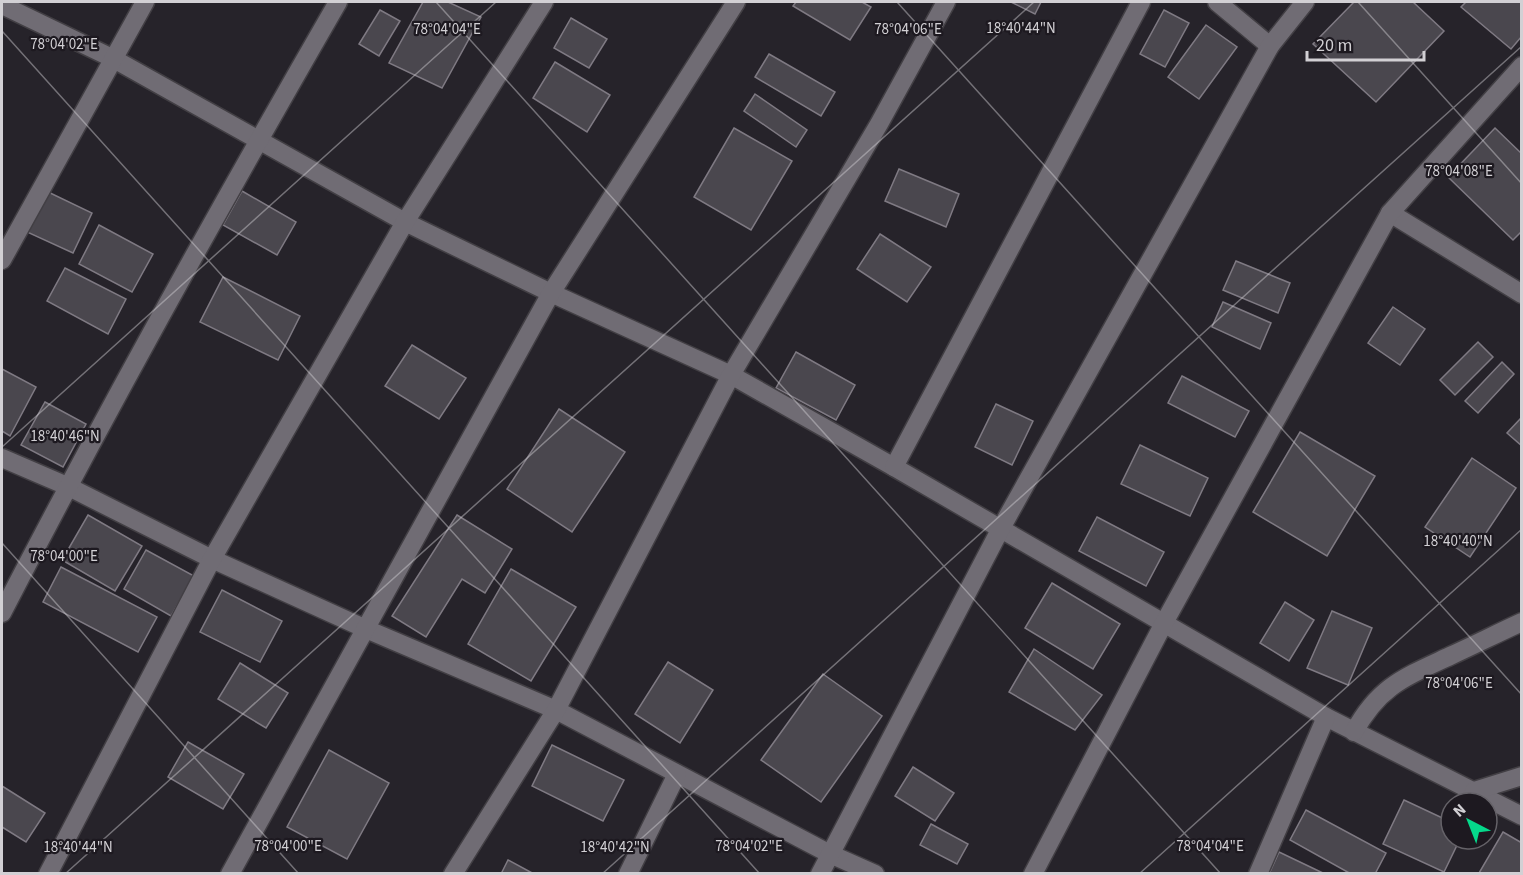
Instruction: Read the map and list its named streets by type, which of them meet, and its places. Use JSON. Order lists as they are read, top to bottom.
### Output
{
  "scale_bar": "20 m",
  "north": "top left",
  "coordinates": [
    "18°40'44\"N",
    "78°04'04\"E",
    "78°04'06\"E",
    "78°04'02\"E",
    "78°04'08\"E",
    "18°40'46\"N",
    "18°40'40\"N",
    "78°04'00\"E",
    "18°40'42\"N"
  ]
}
